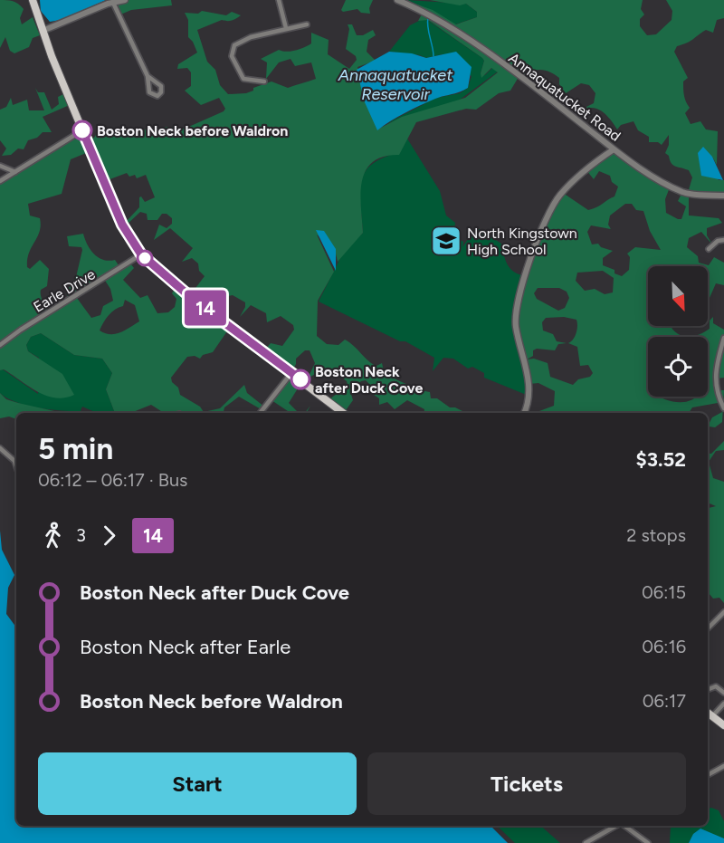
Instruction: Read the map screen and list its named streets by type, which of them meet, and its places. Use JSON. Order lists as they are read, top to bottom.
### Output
{
  "streets": {
    "street": ["Annaquatucket Road", "Earle Drive"]
  },
  "water": ["Annaquatucket Reservoir"],
  "places": {
    "other": ["Boston Neck before Waldron", "Boston Neck after Duck Cove"],
    "school or university": ["North Kingstown High School"]
  },
  "lines": ["bus line 14"],
  "north": "bottom right",
  "page": {
    "on_map": "14",
    "heading": ["5 min", "06:12 – 06:17 · Bus", "$3.52"],
    "legs": ["3", "14", "2 stops"],
    "list": [
      {
        "name": "Boston Neck after Duck Cove",
        "value": "06:15"
      },
      {
        "name": "Boston Neck after Earle",
        "value": "06:16"
      },
      {
        "name": "Boston Neck before Waldron",
        "value": "06:17"
      }
    ],
    "buttons": ["Start", "Tickets"]
  }
}
